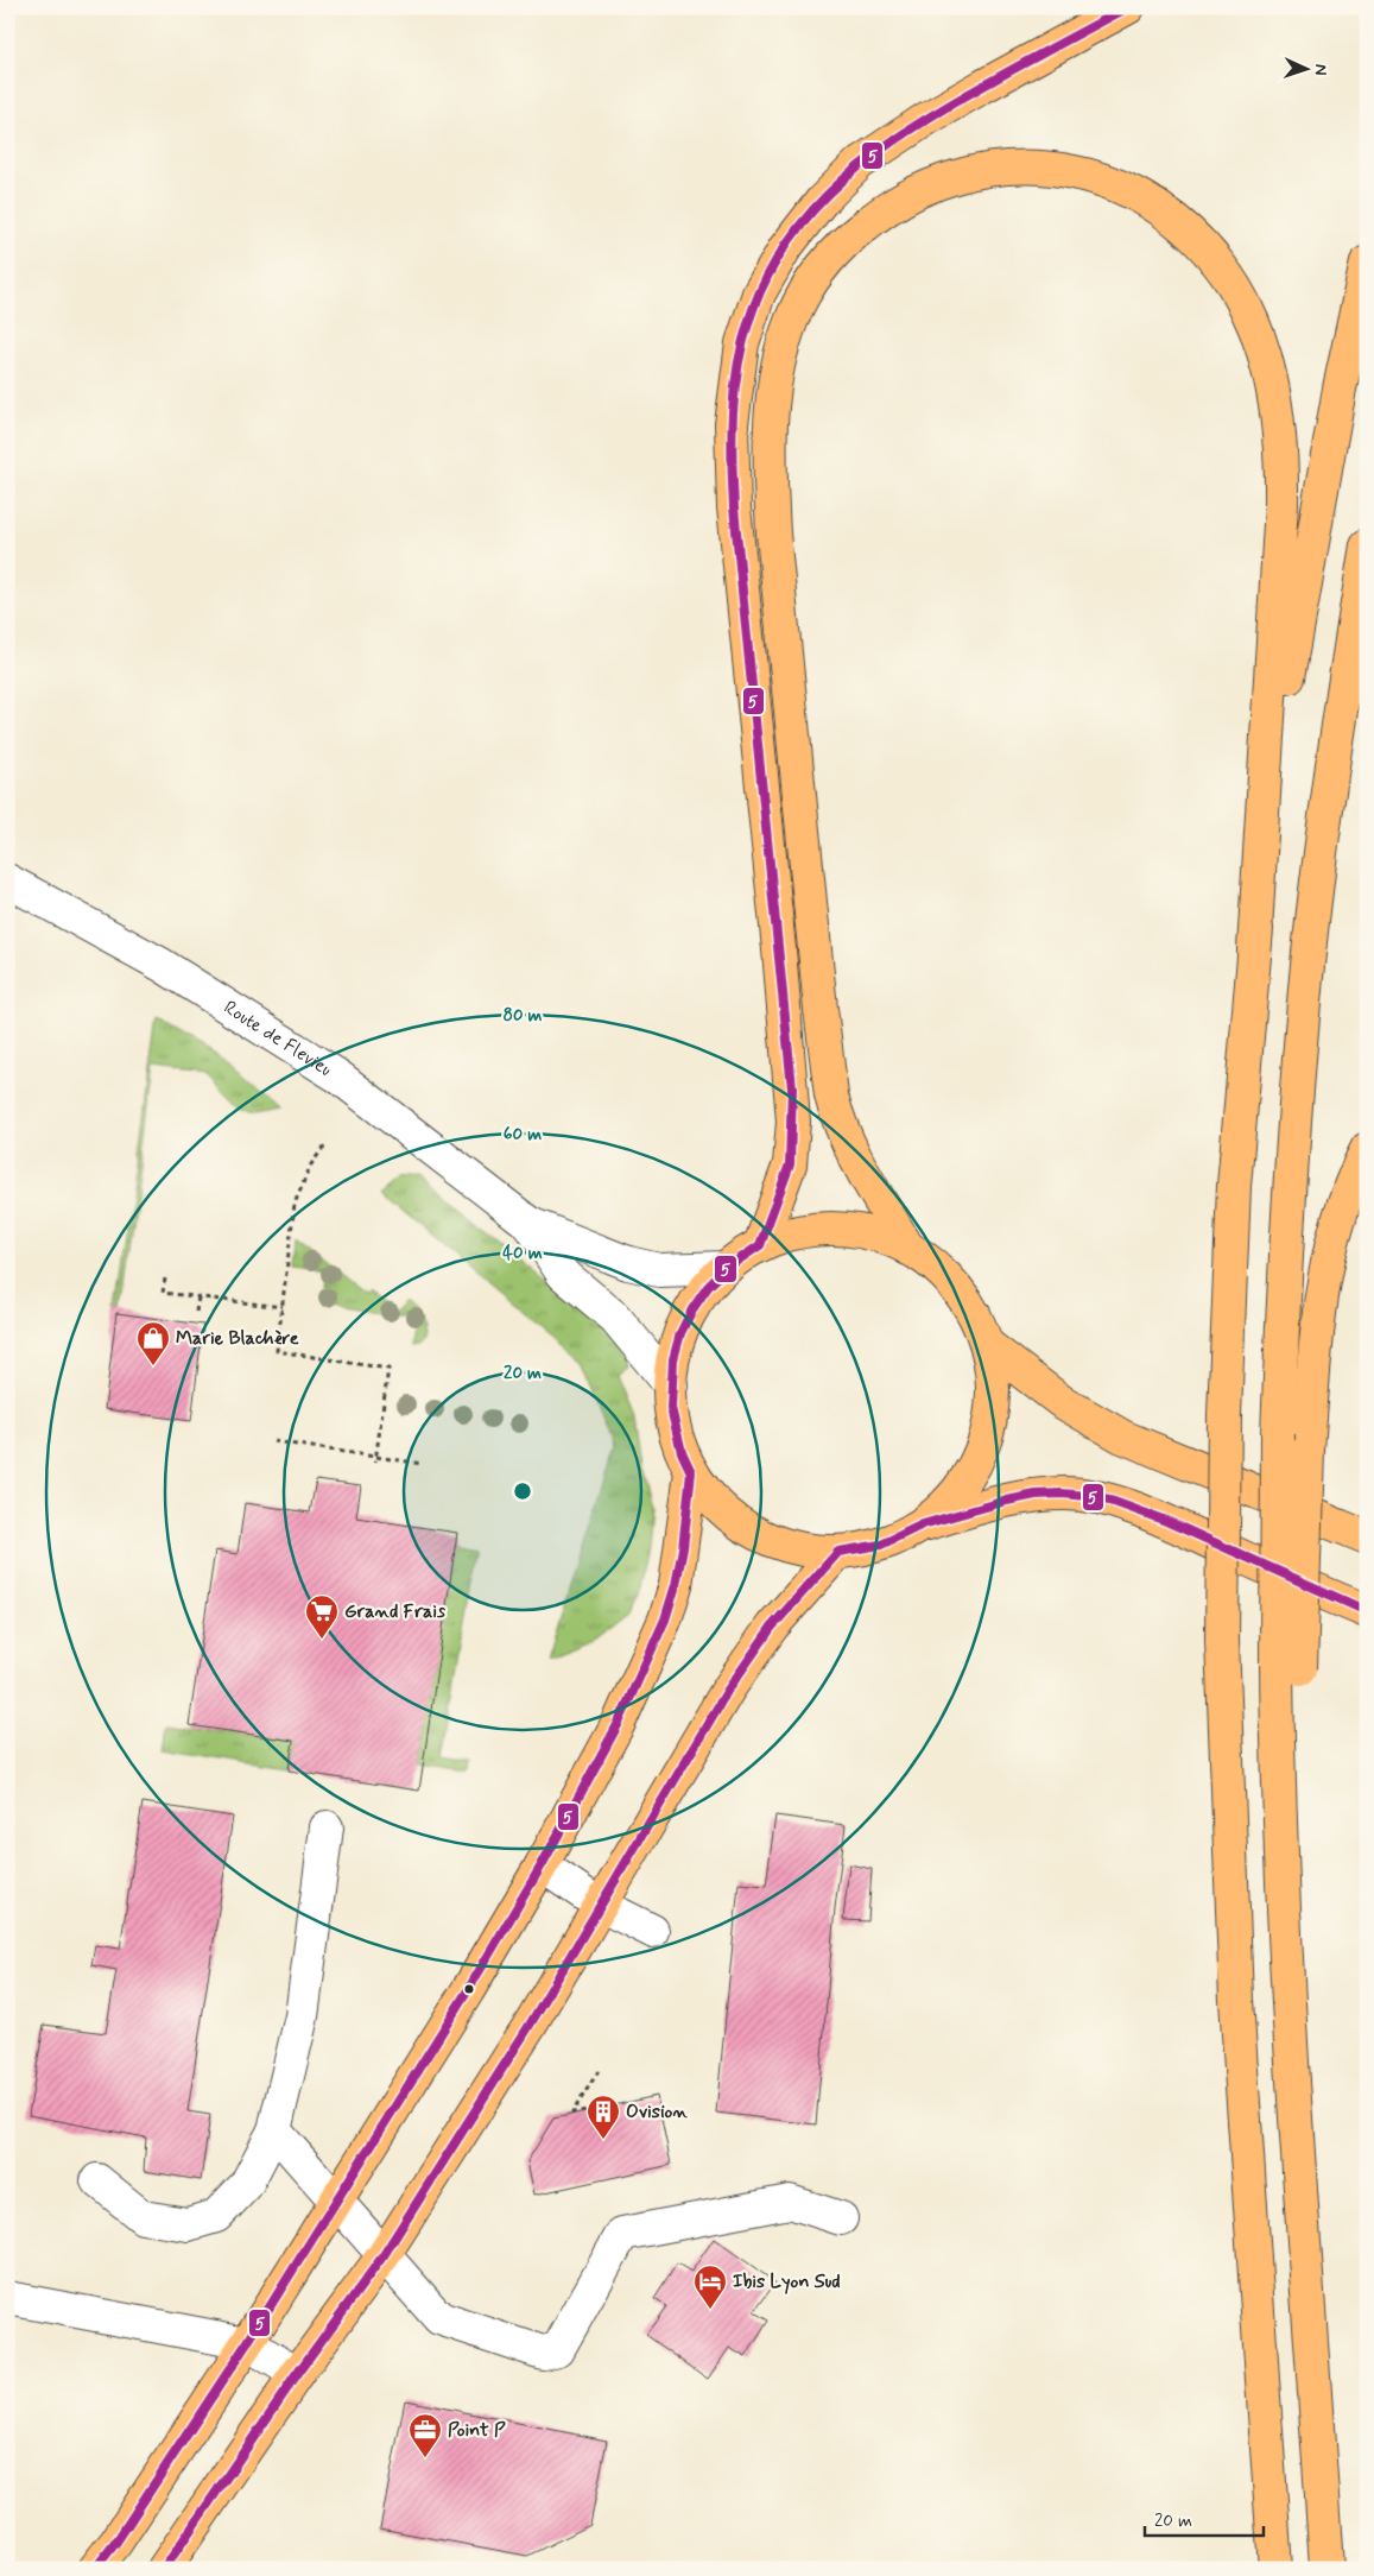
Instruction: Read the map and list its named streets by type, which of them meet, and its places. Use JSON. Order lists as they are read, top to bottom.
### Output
{
  "streets": {
    "street": ["Route de Flevieu"]
  },
  "places": {
    "shop": ["Marie Blachère"],
    "supermarket": ["Grand Frais"],
    "building": ["Ovision"],
    "hotel": ["Ibis Lyon Sud"],
    "office": ["Point P"]
  },
  "lines": ["transit line 5"],
  "scale_bar": "20 m",
  "north": "right",
  "rings": [
    "80 m",
    "60 m",
    "40 m",
    "20 m"
  ]
}
